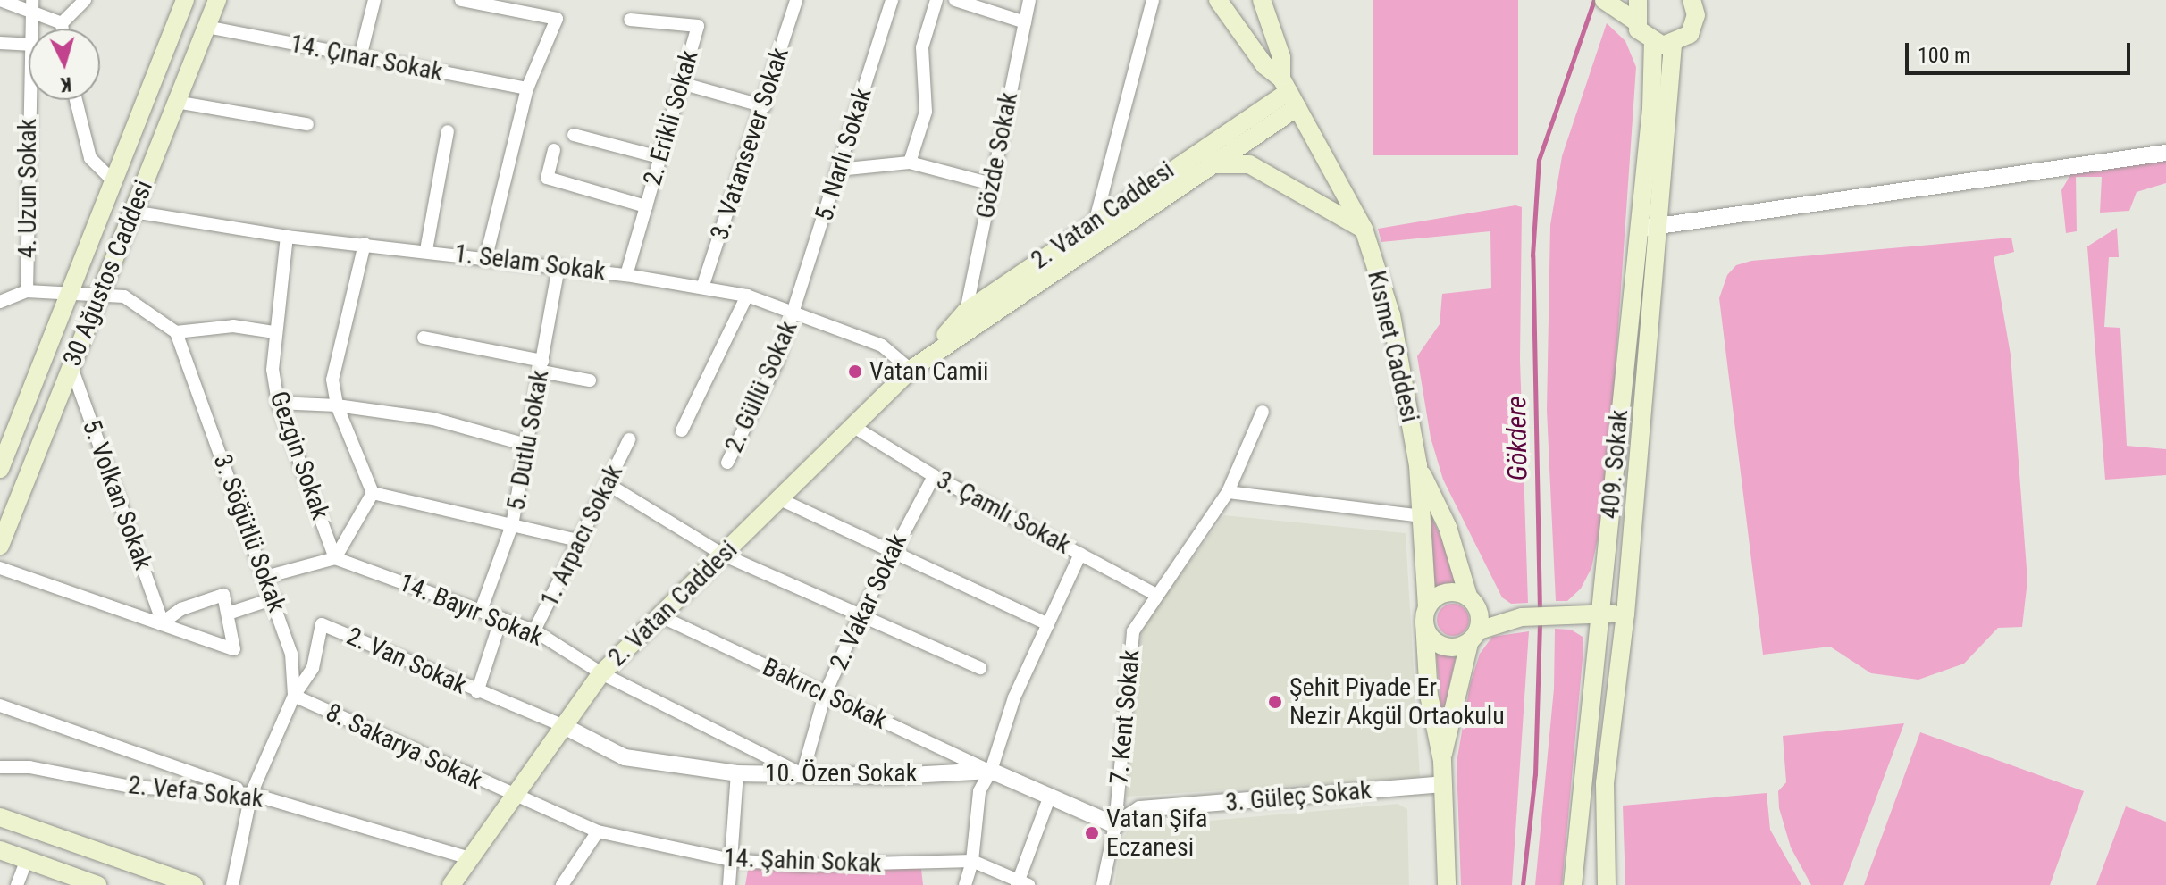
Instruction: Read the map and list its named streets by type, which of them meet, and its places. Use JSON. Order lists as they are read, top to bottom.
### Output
{
  "streets": {
    "main road": [
      "2. Vatan Caddesi",
      "30 Ağustos Caddesi",
      "Kısmet Caddesi",
      "409. Sokak"
    ],
    "street": [
      "14. Çınar Sokak",
      "2. Erikli Sokak",
      "3. Vatansever Sokak",
      "5. Narlı Sokak",
      "Gözde Sokak",
      "4. Uzun Sokak",
      "1. Selam Sokak",
      "2. Güllü Sokak",
      "5. Dutlu Sokak",
      "Gezgin Sokak",
      "5. Volkan Sokak",
      "3. Çamlı Sokak",
      "3. Söğütlü Sokak",
      "1. Arpacı Sokak",
      "2. Vakar Sokak",
      "14. Bayır Sokak",
      "2. Van Sokak",
      "Bakırcı Sokak",
      "7. Kent Sokak",
      "8. Sakarya Sokak",
      "10. Özen Sokak",
      "2. Vefa Sokak",
      "3. Güleç Sokak",
      "14. Şahin Sokak"
    ]
  },
  "crossings": [
    ["14. Çınar Sokak", "30 Ağustos Caddesi"],
    ["2. Erikli Sokak", "1. Selam Sokak"],
    ["3. Vatansever Sokak", "1. Selam Sokak"],
    ["5. Narlı Sokak", "1. Selam Sokak"],
    ["5. Narlı Sokak", "2. Güllü Sokak"],
    ["Gözde Sokak", "2. Vatan Caddesi"],
    ["2. Vatan Caddesi", "1. Selam Sokak"],
    ["2. Vatan Caddesi", "Kısmet Caddesi"],
    ["2. Vatan Caddesi", "3. Çamlı Sokak"],
    ["2. Vatan Caddesi", "14. Bayır Sokak"],
    ["2. Vatan Caddesi", "2. Van Sokak"],
    ["2. Vatan Caddesi", "Bakırcı Sokak"],
    ["2. Vatan Caddesi", "8. Sakarya Sokak"],
    ["2. Vatan Caddesi", "10. Özen Sokak"],
    ["2. Vatan Caddesi", "2. Vefa Sokak"],
    ["2. Vatan Caddesi", "14. Şahin Sokak"],
    ["1. Selam Sokak", "30 Ağustos Caddesi"],
    ["1. Selam Sokak", "2. Güllü Sokak"],
    ["1. Selam Sokak", "5. Dutlu Sokak"],
    ["1. Selam Sokak", "Gezgin Sokak"],
    ["30 Ağustos Caddesi", "5. Volkan Sokak"],
    ["5. Dutlu Sokak", "14. Bayır Sokak"],
    ["Gezgin Sokak", "14. Bayır Sokak"],
    ["3. Çamlı Sokak", "2. Vakar Sokak"],
    ["3. Çamlı Sokak", "7. Kent Sokak"],
    ["3. Söğütlü Sokak", "2. Van Sokak"],
    ["3. Söğütlü Sokak", "8. Sakarya Sokak"],
    ["3. Söğütlü Sokak", "2. Vefa Sokak"],
    ["1. Arpacı Sokak", "14. Bayır Sokak"],
    ["2. Vakar Sokak", "14. Bayır Sokak"],
    ["2. Vakar Sokak", "Bakırcı Sokak"],
    ["2. Vakar Sokak", "10. Özen Sokak"],
    ["14. Bayır Sokak", "10. Özen Sokak"],
    ["2. Van Sokak", "8. Sakarya Sokak"],
    ["2. Van Sokak", "10. Özen Sokak"],
    ["Bakırcı Sokak", "10. Özen Sokak"],
    ["7. Kent Sokak", "10. Özen Sokak"],
    ["7. Kent Sokak", "3. Güleç Sokak"],
    ["8. Sakarya Sokak", "14. Şahin Sokak"],
    ["10. Özen Sokak", "3. Güleç Sokak"]
  ],
  "water": ["Gökdere"],
  "places": ["Vatan Camii", "Şehit Piyade Er Nezir Akgül Ortaokulu", "Vatan Şifa Eczanesi"],
  "scale_bar": "100 m",
  "north": "bottom"
}
